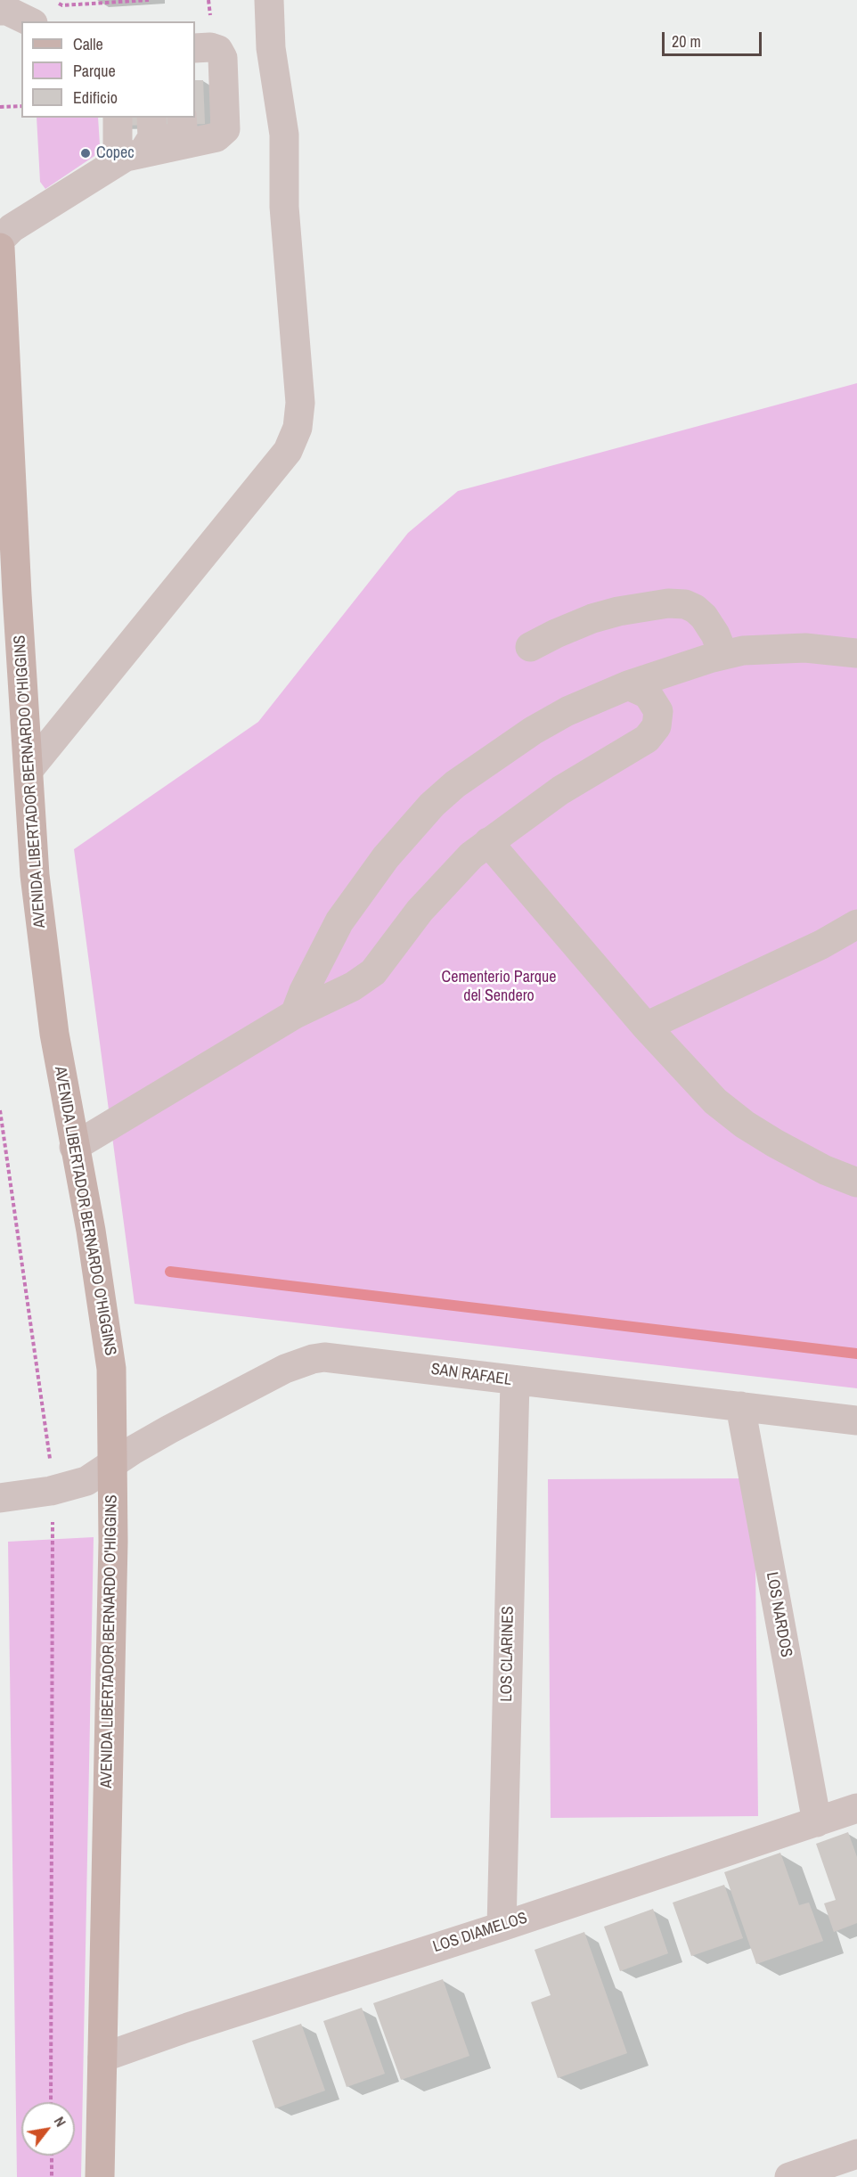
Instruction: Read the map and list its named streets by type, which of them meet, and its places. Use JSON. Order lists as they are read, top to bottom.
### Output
{
  "streets": {
    "main road": ["AVENIDA LIBERTADOR BERNARDO O'HIGGINS"],
    "street": [
      "SAN RAFAEL",
      "LOS NARDOS",
      "LOS CLARINES",
      "LOS DIAMELOS"
    ]
  },
  "crossings": [
    ["AVENIDA LIBERTADOR BERNARDO O'HIGGINS", "SAN RAFAEL"],
    ["AVENIDA LIBERTADOR BERNARDO O'HIGGINS", "LOS DIAMELOS"],
    ["SAN RAFAEL", "LOS NARDOS"],
    ["SAN RAFAEL", "LOS CLARINES"],
    ["LOS NARDOS", "LOS DIAMELOS"],
    ["LOS CLARINES", "LOS DIAMELOS"]
  ],
  "parks": ["Cementerio Parque del Sendero"],
  "places": ["Copec"],
  "legend": ["Calle", "Parque", "Edificio"],
  "scale_bar": "20 m",
  "north": "top right"
}
